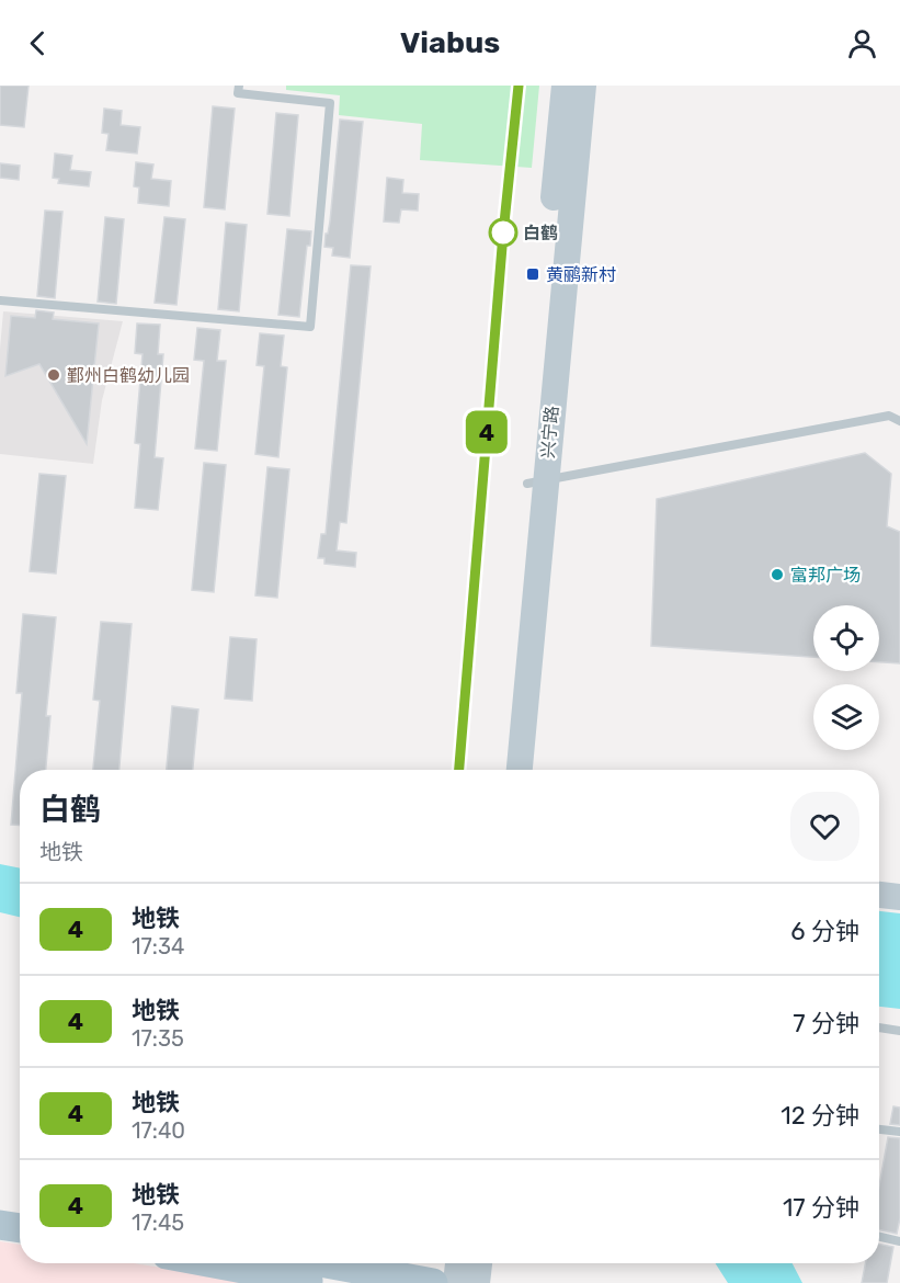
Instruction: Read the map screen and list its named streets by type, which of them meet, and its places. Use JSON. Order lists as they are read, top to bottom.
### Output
{
  "streets": {
    "main road": ["兴宁路"]
  },
  "places": {
    "other": ["白鹤", "鄞州白鹤幼儿园", "富邦广场"],
    "transit": ["黄鹂新村"]
  },
  "lines": ["metro line 4"],
  "page": {
    "header": "Viabus",
    "on_map": "4",
    "heading": ["白鹤", "地铁"],
    "list": [
      {
        "mark": "4",
        "name": "地铁",
        "note": "17:34",
        "value": "6 分钟"
      },
      {
        "mark": "4",
        "name": "地铁",
        "note": "17:35",
        "value": "7 分钟"
      },
      {
        "mark": "4",
        "name": "地铁",
        "note": "17:40",
        "value": "12 分钟"
      },
      {
        "mark": "4",
        "name": "地铁",
        "note": "17:45",
        "value": "17 分钟"
      }
    ]
  }
}
